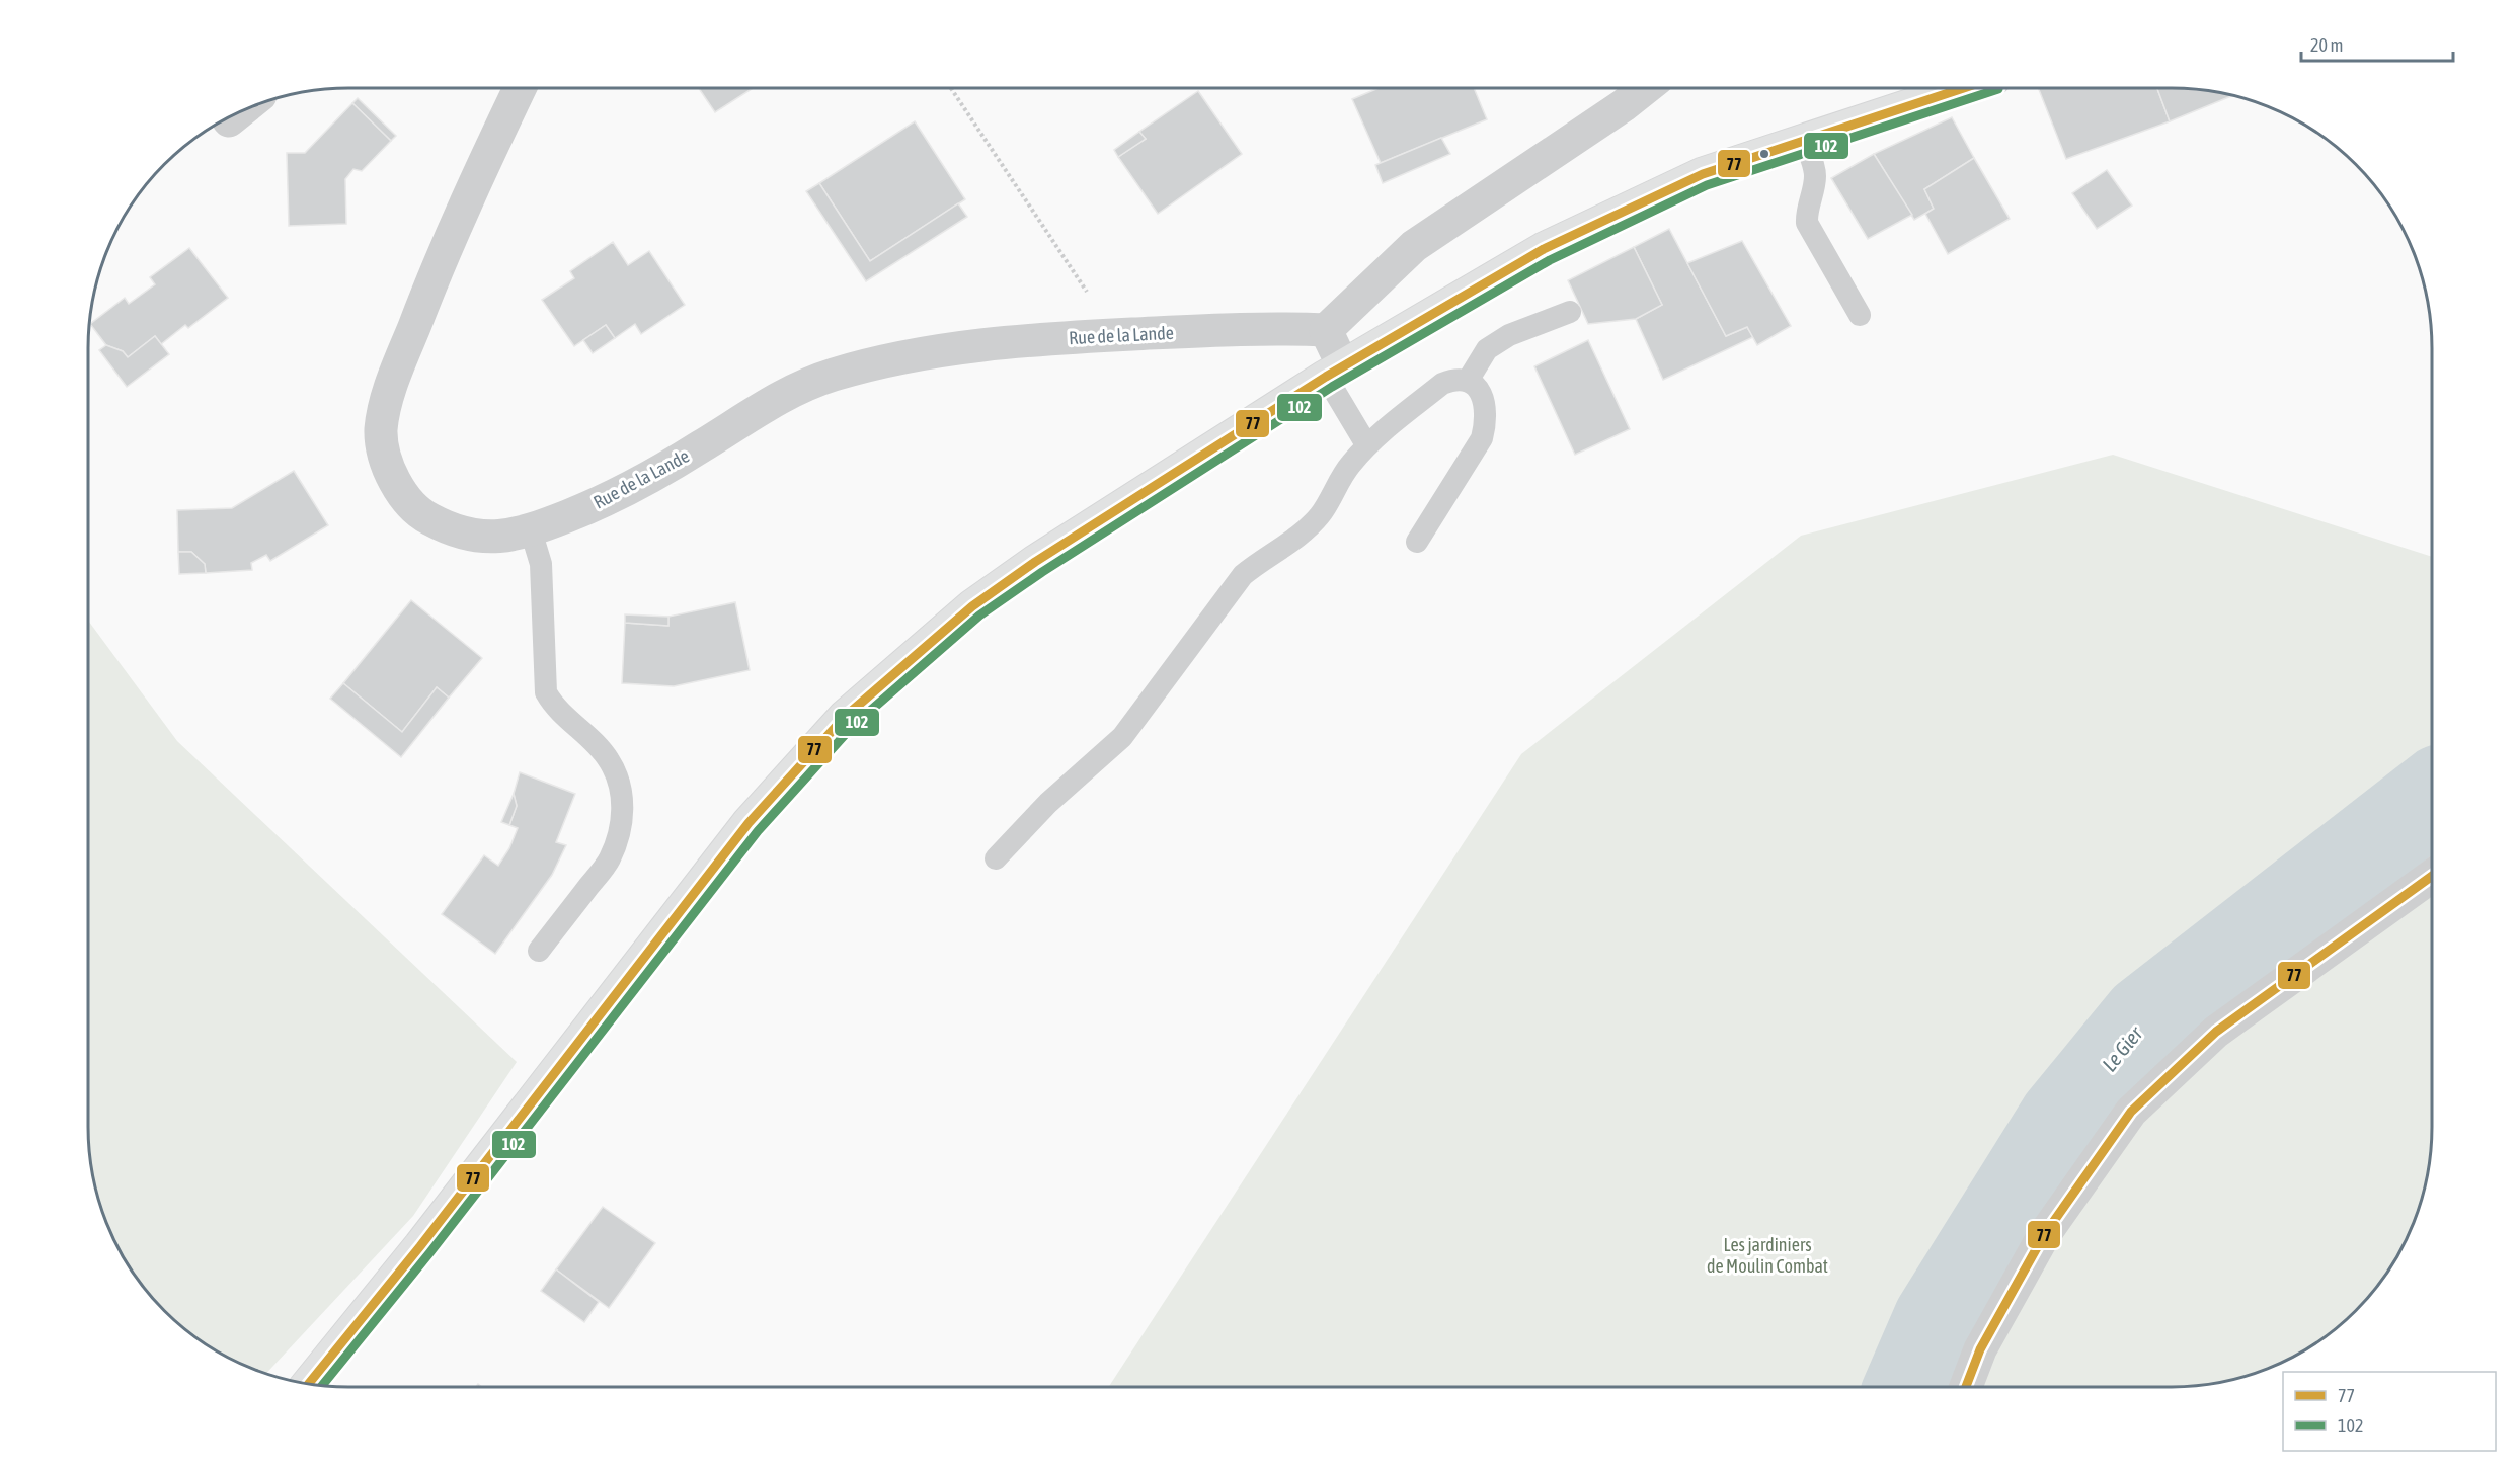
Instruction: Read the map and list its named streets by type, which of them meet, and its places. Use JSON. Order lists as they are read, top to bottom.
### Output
{
  "streets": {
    "street": ["Rue de la Lande"]
  },
  "water": ["Le Gier"],
  "parks": ["Les jardiniers de Moulin Combat"],
  "lines": ["transit line 77", "transit line 102"],
  "legend": ["77", "102"],
  "scale_bar": "20 m"
}
